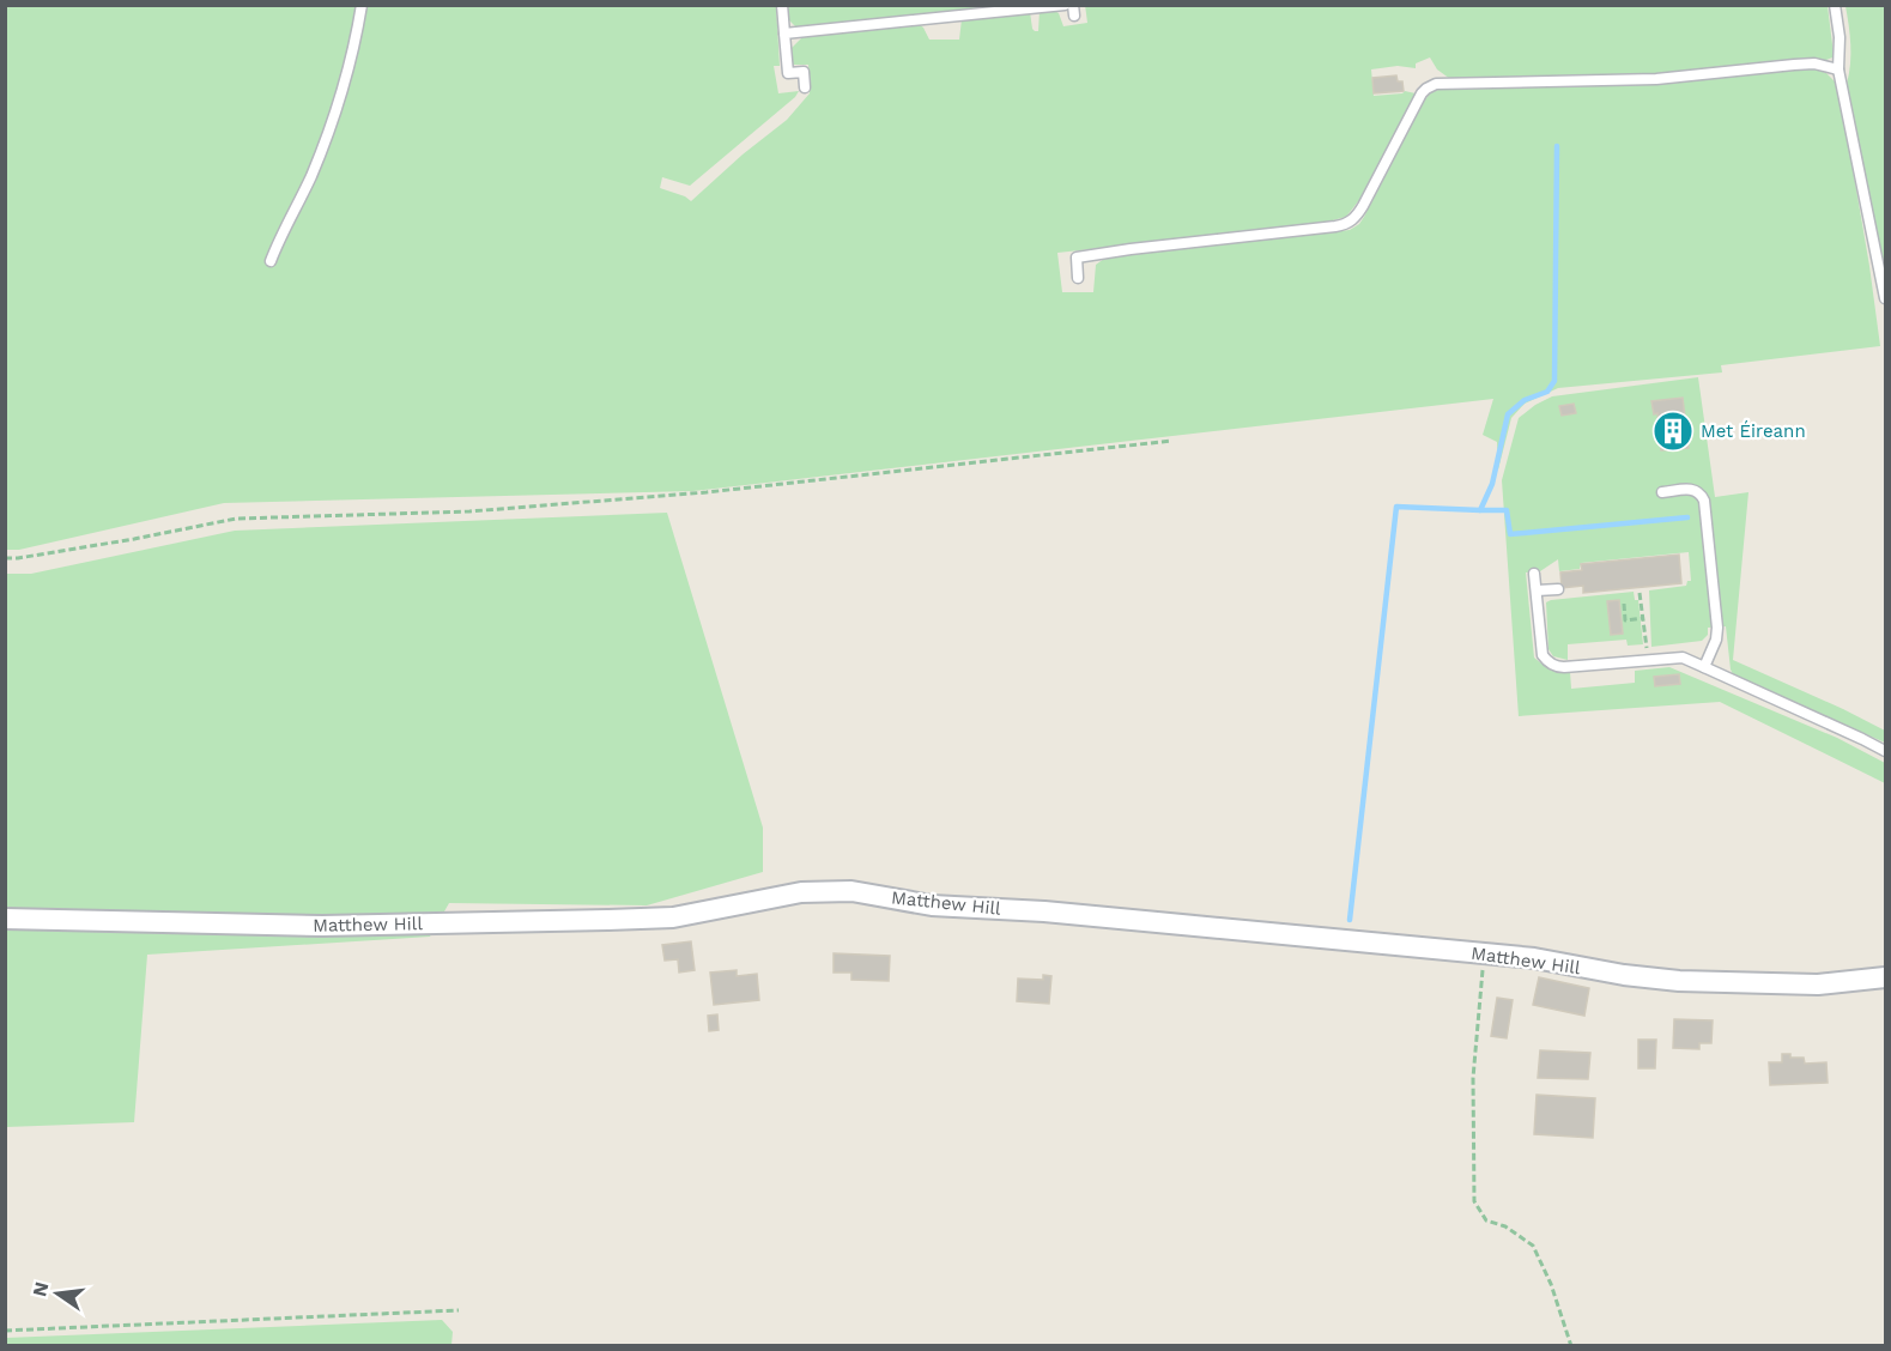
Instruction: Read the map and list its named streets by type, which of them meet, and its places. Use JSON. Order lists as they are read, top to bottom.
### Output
{
  "streets": {
    "street": ["Matthew Hill"]
  },
  "places": {
    "building": ["Met Éireann"]
  },
  "north": "left"
}
